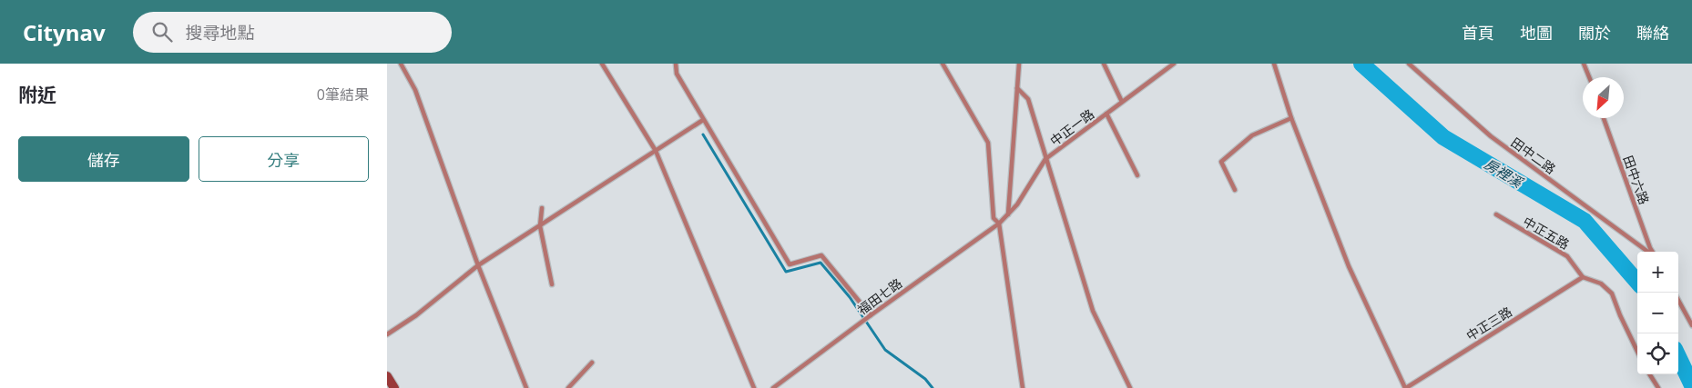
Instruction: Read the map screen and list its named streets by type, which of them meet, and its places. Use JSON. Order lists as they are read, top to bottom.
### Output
{
  "streets": {
    "lane": [
      "中正一路",
      "田中二路",
      "田中六路",
      "中正五路",
      "福田七路",
      "中正三路"
    ]
  },
  "crossings": [
    ["中正一路", "福田七路"],
    ["中正五路", "中正三路"]
  ],
  "water": ["房裡溪"],
  "north": "bottom left",
  "page": {
    "header": "Citynav",
    "search": "搜尋地點",
    "nav": [
      "首頁",
      "地圖",
      "關於",
      "聯絡"
    ],
    "heading": ["附近", "0筆結果"],
    "buttons": ["儲存", "分享"],
    "map_buttons": ["+", "−"]
  }
}
